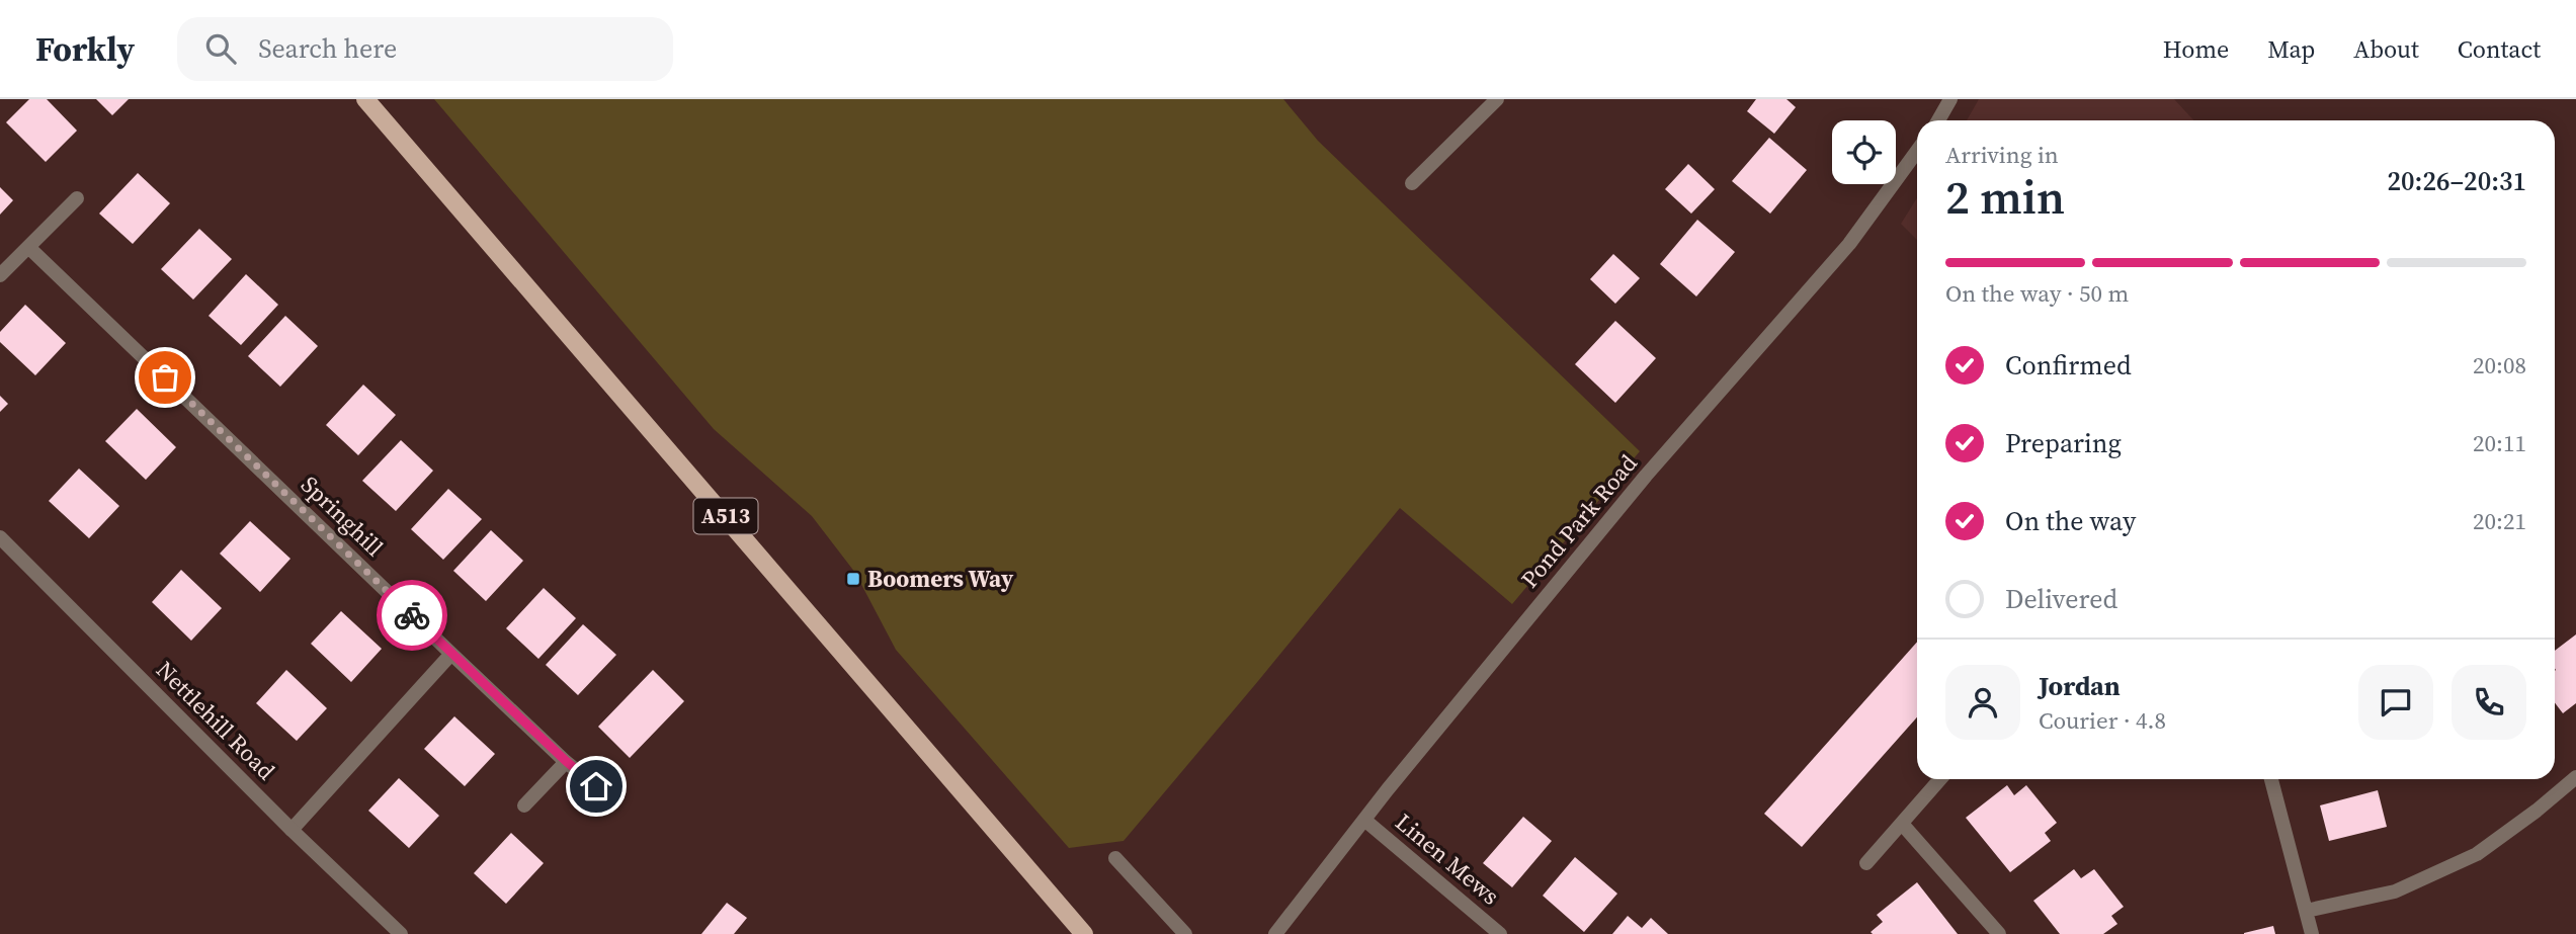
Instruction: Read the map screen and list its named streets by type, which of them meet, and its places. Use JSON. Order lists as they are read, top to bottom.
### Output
{
  "streets": {
    "main road": ["A513"],
    "street": [
      "Springhill",
      "Pond Park Road",
      "Nettlehill Road",
      "Linen Mews"
    ]
  },
  "crossings": [
    ["Pond Park Road", "Linen Mews"]
  ],
  "places": {
    "transit": ["Boomers Way"]
  },
  "page": {
    "header": "Forkly",
    "search": "Search here",
    "nav": [
      "Home",
      "Map",
      "About",
      "Contact"
    ],
    "heading": ["2 min", "Arriving in", "20:26–20:31"],
    "panel": ["Jordan", "Courier · 4.8"],
    "bar": "On the way · 50 m",
    "list": [
      ["Confirmed", "20:08"],
      ["Preparing", "20:11"],
      ["On the way", "20:21"],
      "Delivered"
    ]
  }
}
